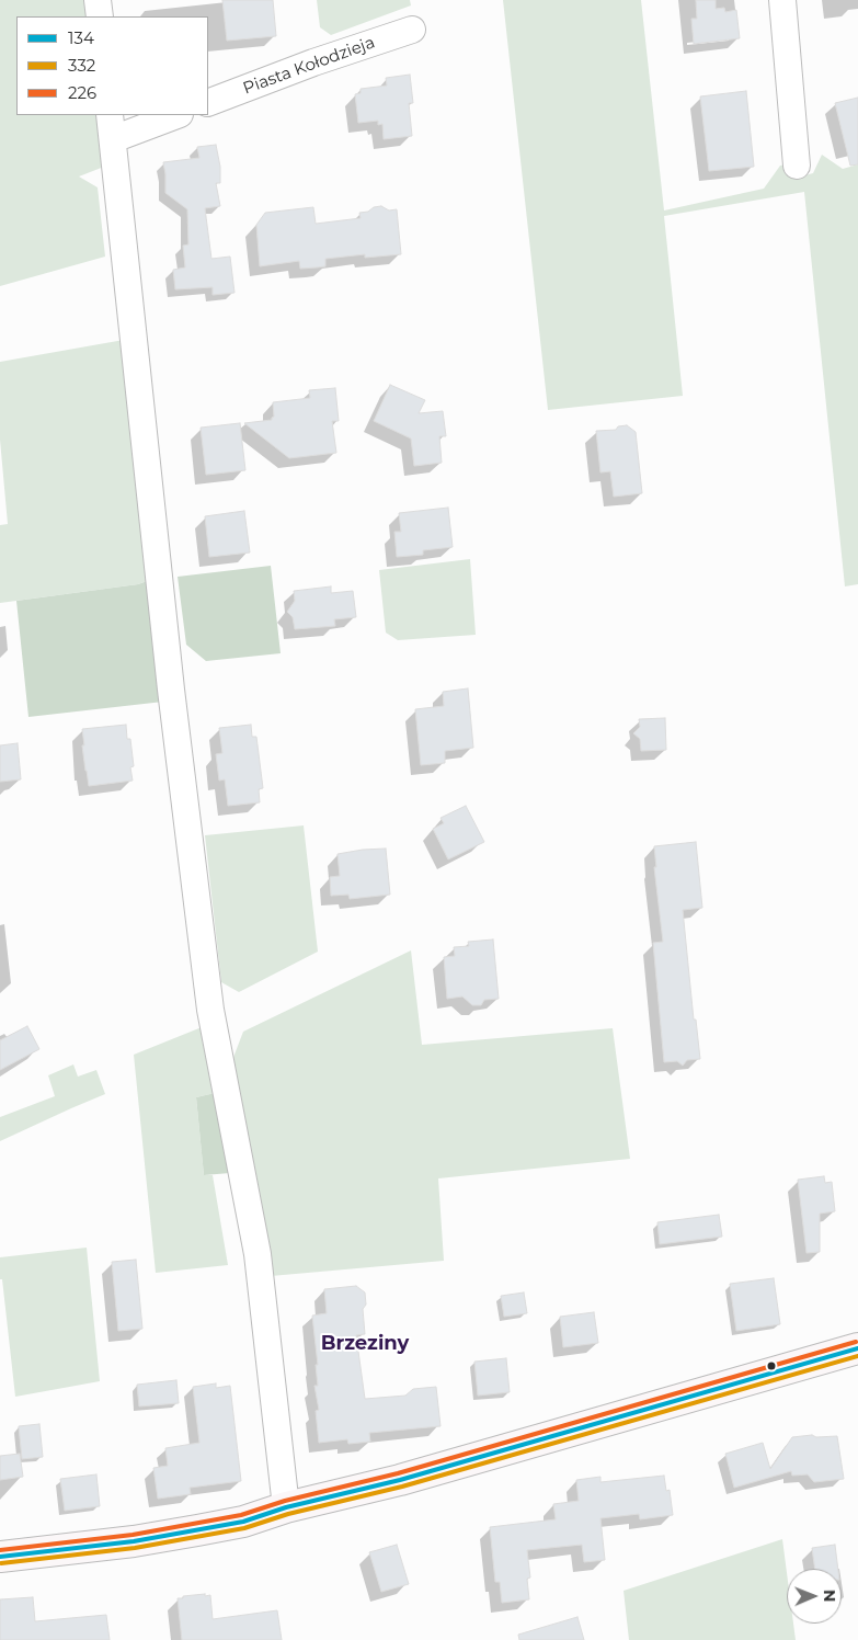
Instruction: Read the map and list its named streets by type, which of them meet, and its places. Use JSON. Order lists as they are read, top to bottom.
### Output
{
  "streets": {
    "street": ["Piasta Kołodzieja"]
  },
  "districts": ["Brzeziny"],
  "lines": ["transit line 226", "transit line 134", "transit line 332"],
  "legend": ["134", "332", "226"],
  "north": "right"
}
